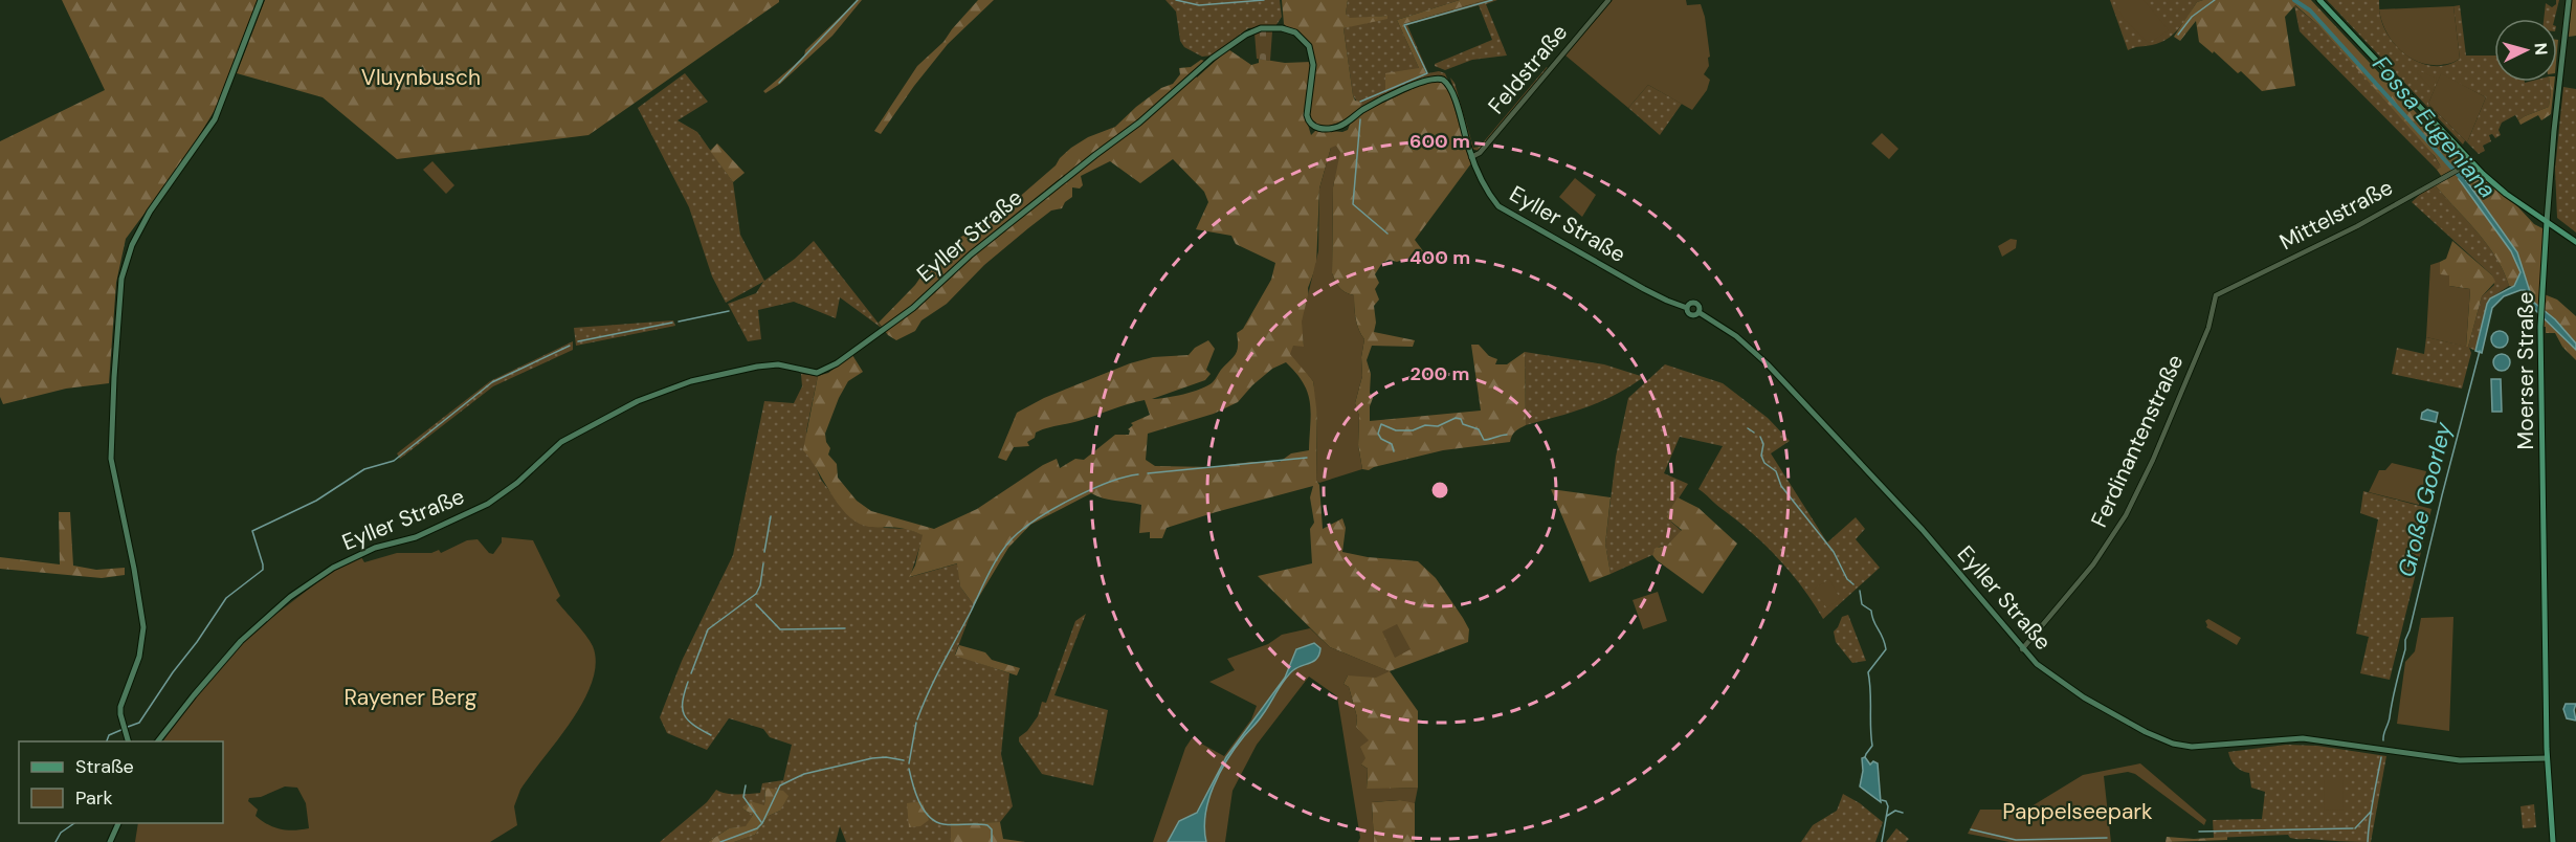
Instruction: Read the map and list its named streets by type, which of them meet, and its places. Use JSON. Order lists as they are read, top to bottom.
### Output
{
  "streets": {
    "main road": ["Eyller Straße", "Moerser Straße"],
    "street": ["Feldstraße", "Mittelstraße", "Ferdinantenstraße"]
  },
  "crossings": [
    ["Feldstraße", "Eyller Straße"],
    ["Mittelstraße", "Ferdinantenstraße"],
    ["Eyller Straße", "Moerser Straße"],
    ["Eyller Straße", "Ferdinantenstraße"]
  ],
  "water": ["Fossa Eugeniana", "Große Goorley"],
  "parks": ["Vluynbusch", "Rayener Berg", "Pappelseepark"],
  "legend": ["Straße", "Park"],
  "north": "right",
  "rings": ["600 m", "400 m", "200 m"]
}
